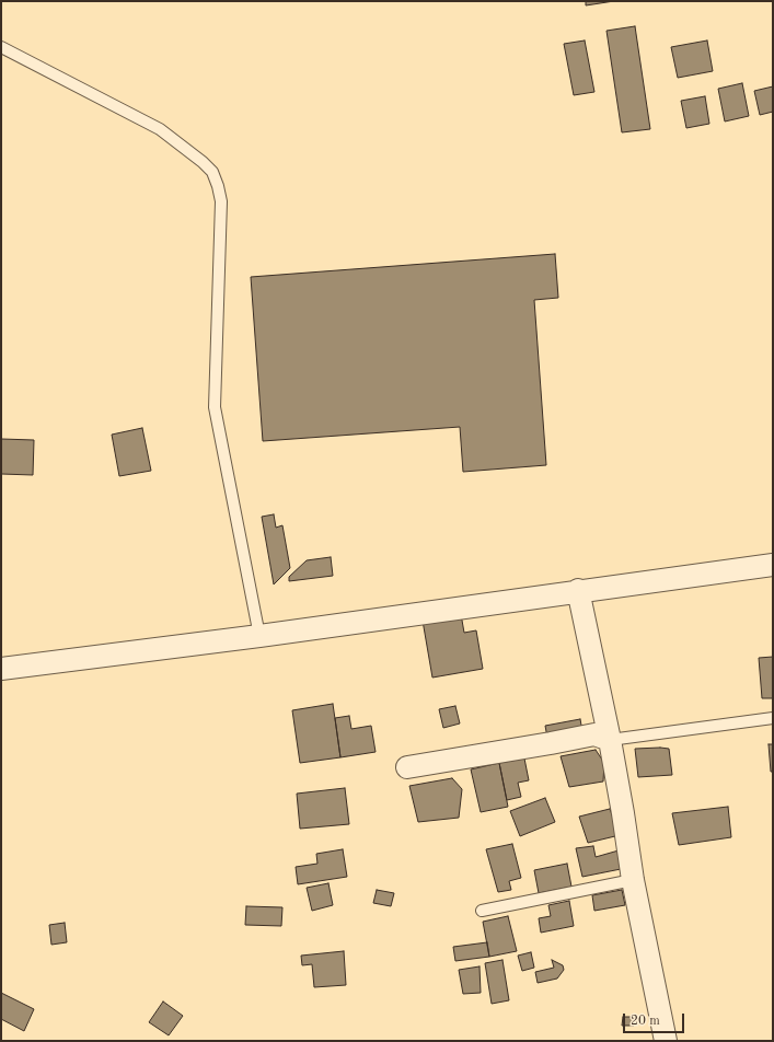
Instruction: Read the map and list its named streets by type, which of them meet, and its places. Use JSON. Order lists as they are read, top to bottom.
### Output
{
  "scale_bar": "20 m"
}
